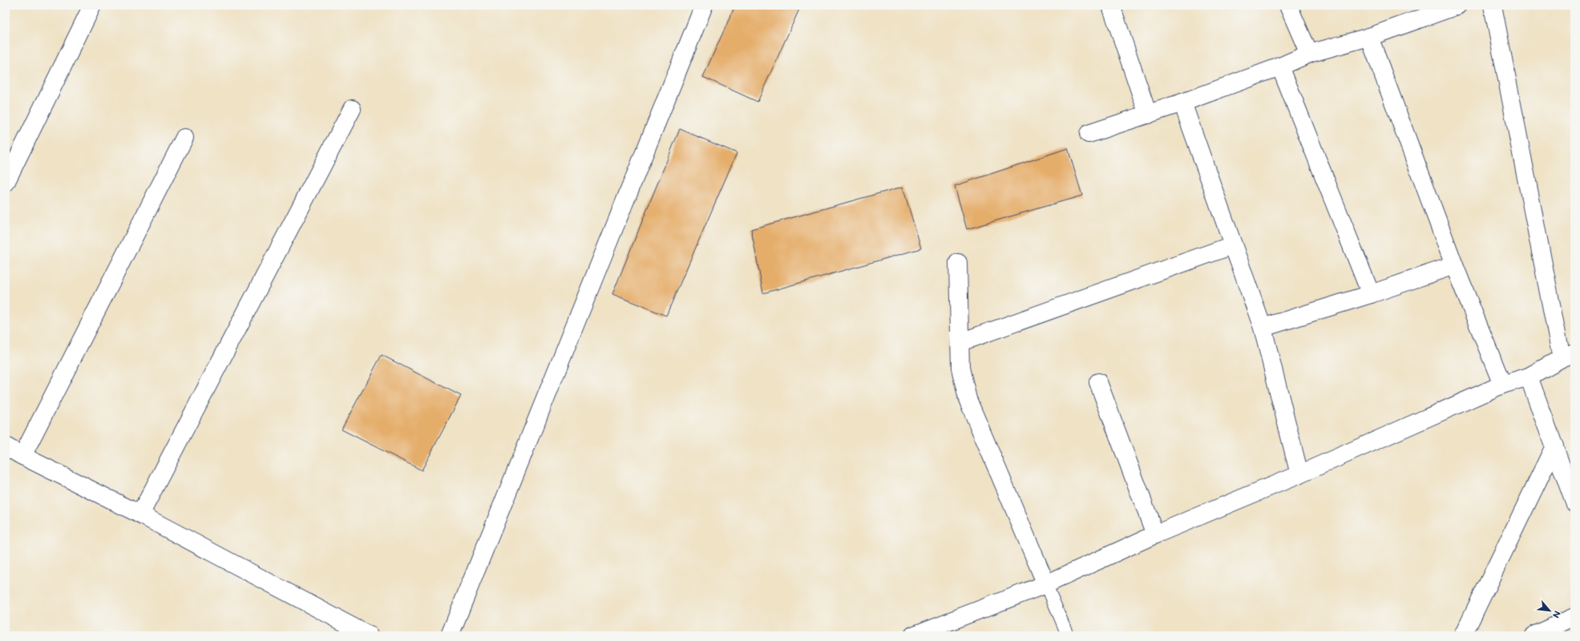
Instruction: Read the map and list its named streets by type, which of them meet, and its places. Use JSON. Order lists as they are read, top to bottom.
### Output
{
  "north": "bottom right"
}
